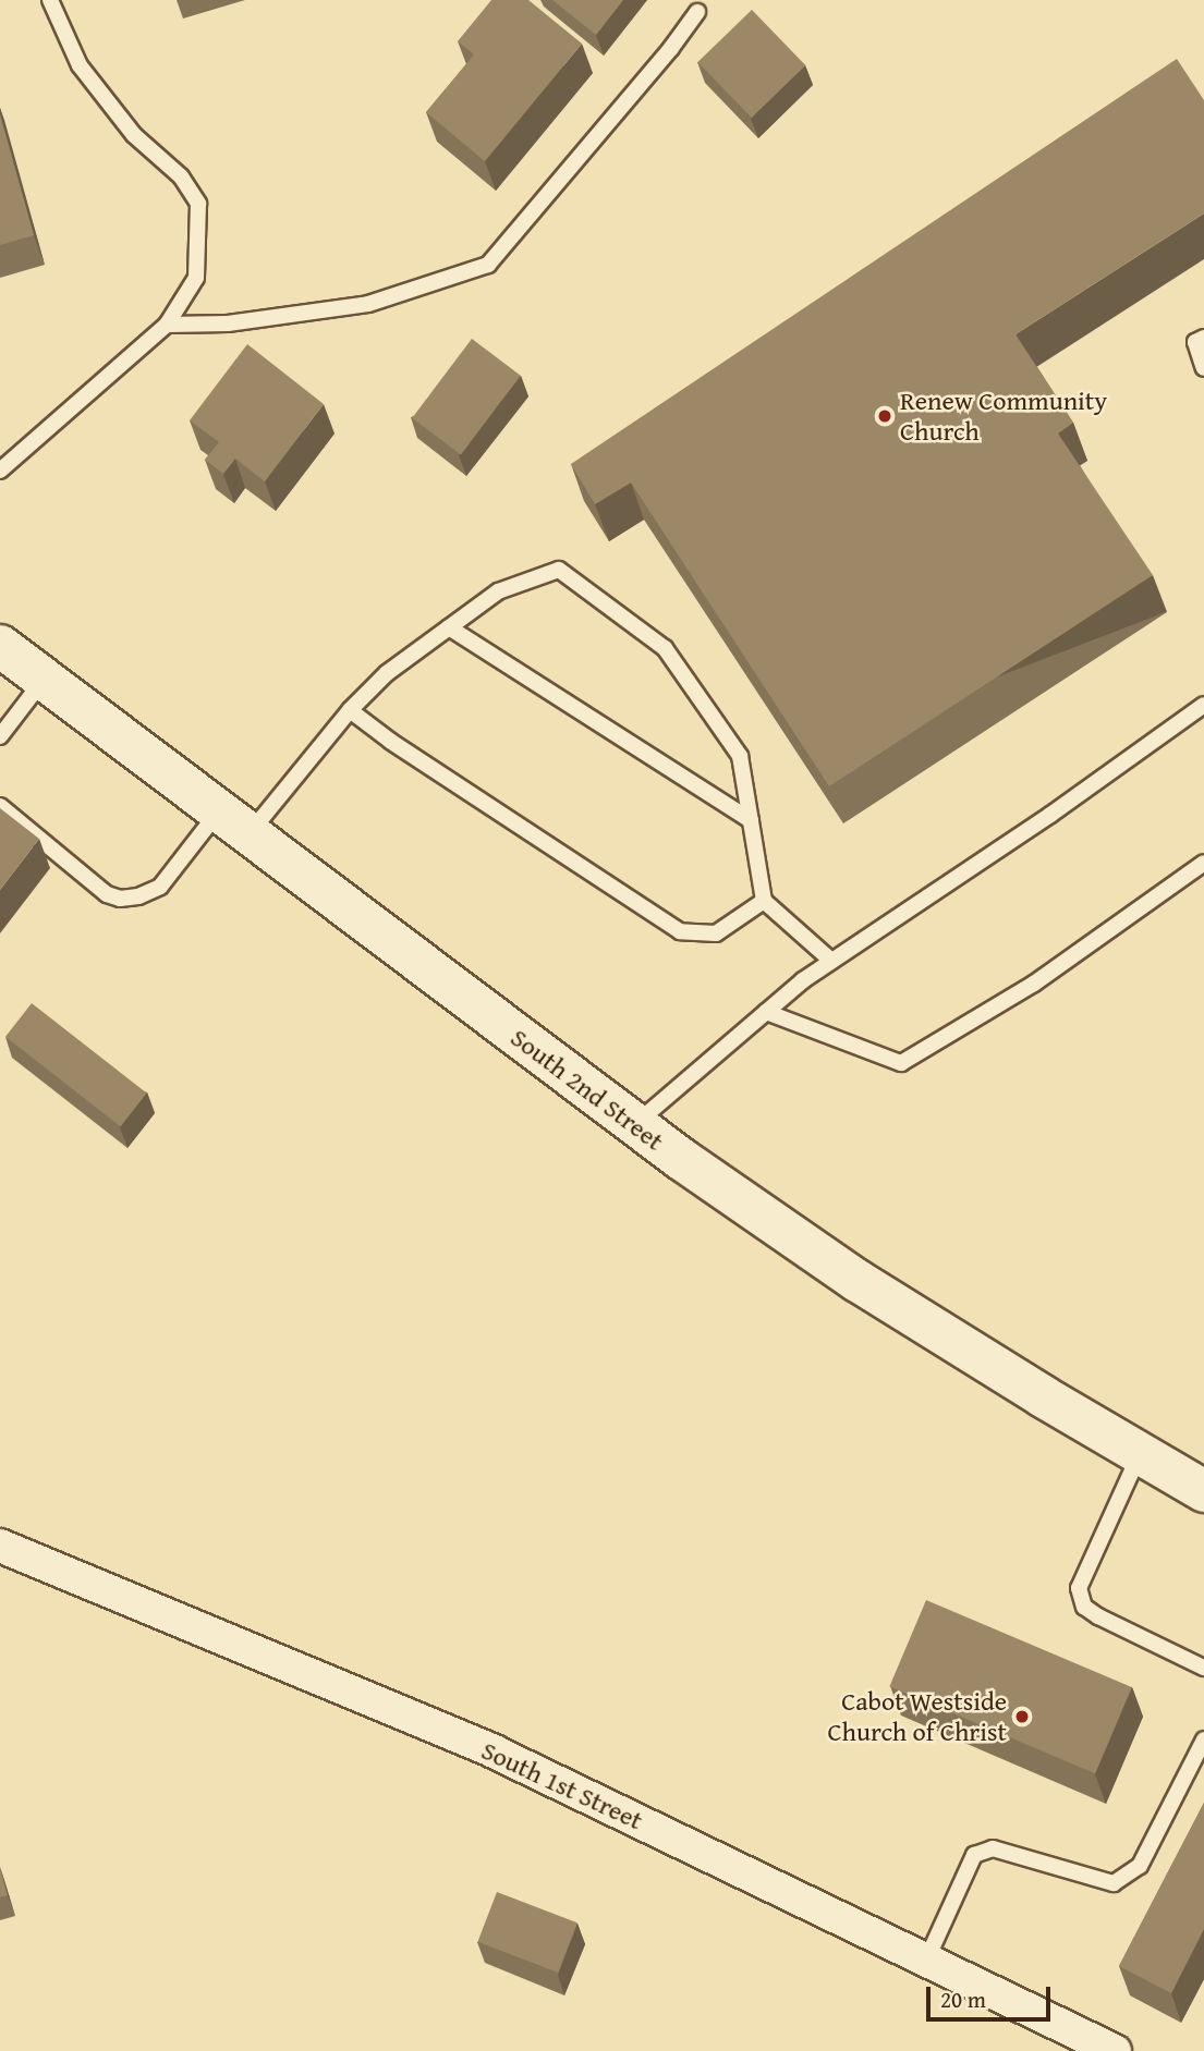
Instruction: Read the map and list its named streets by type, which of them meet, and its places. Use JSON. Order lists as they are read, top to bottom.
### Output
{
  "streets": {
    "main road": ["South 2nd Street"],
    "street": ["South 1st Street"]
  },
  "places": ["Renew Community Church", "Cabot Westside Church of Christ"],
  "scale_bar": "20 m"
}
